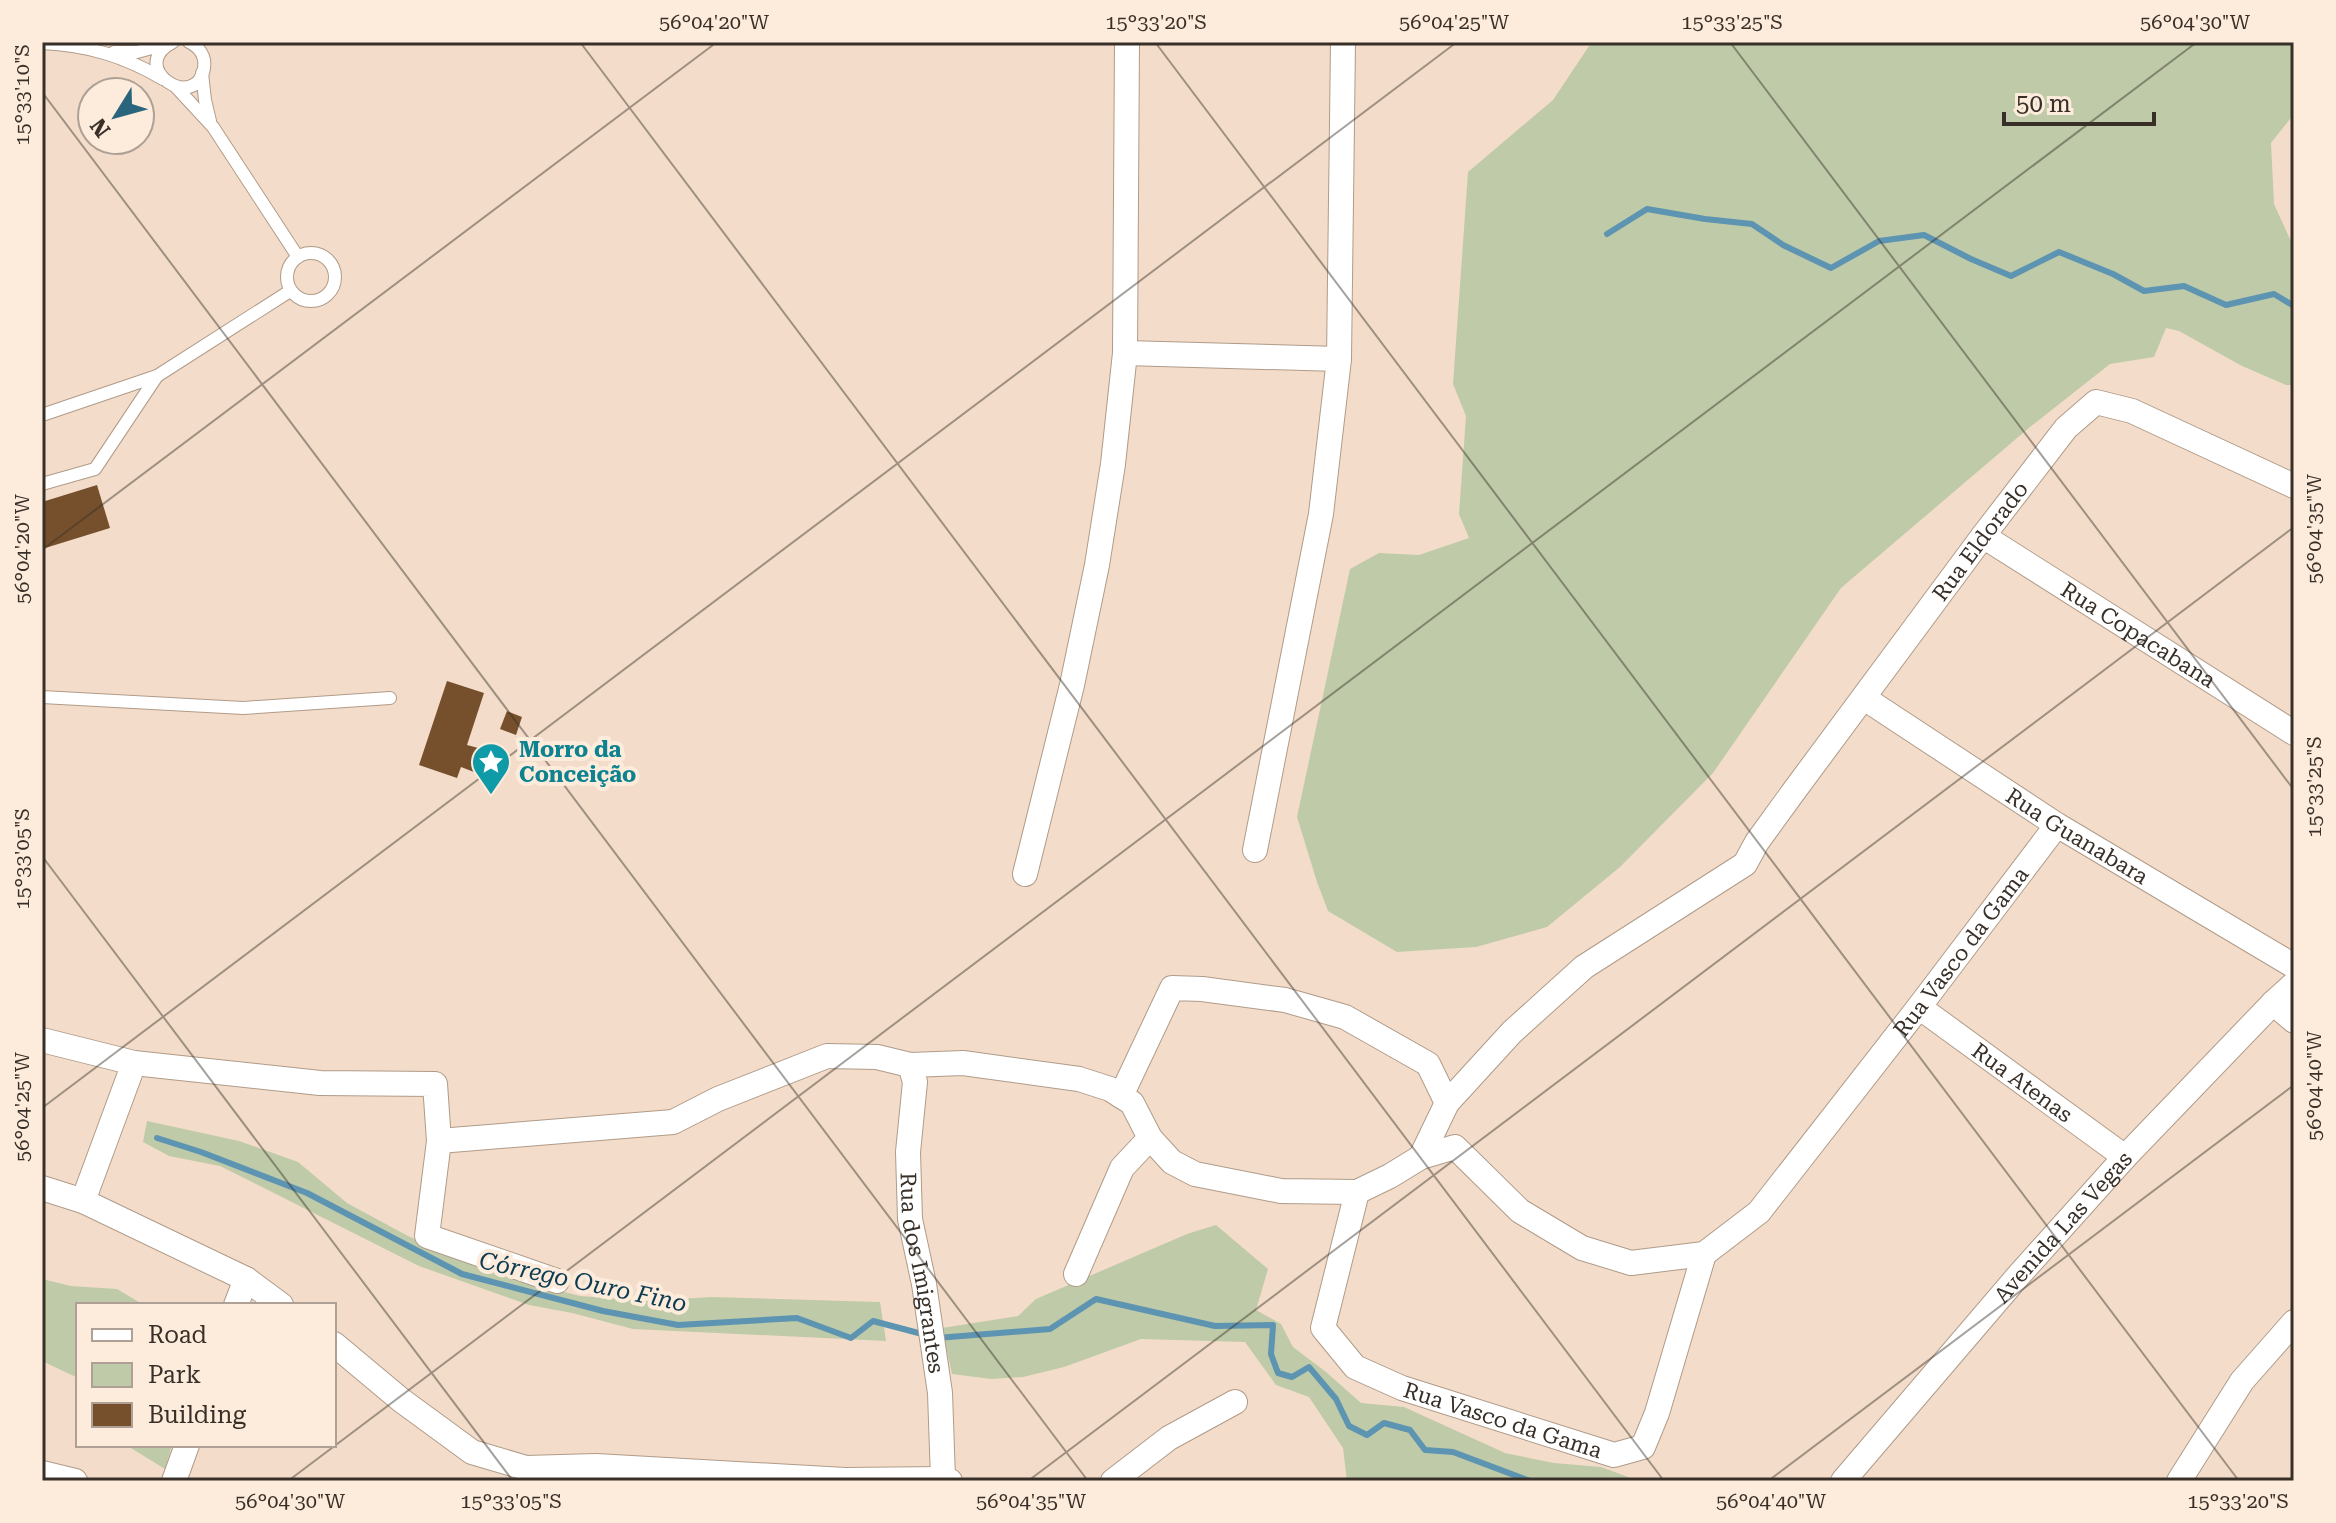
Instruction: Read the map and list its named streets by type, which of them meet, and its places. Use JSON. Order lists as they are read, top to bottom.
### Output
{
  "streets": {
    "street": [
      "Rua Eldorado",
      "Rua Copacabana",
      "Rua Guanabara",
      "Rua Vasco da Gama",
      "Rua Atenas",
      "Avenida Las Vegas",
      "Rua dos Imigrantes"
    ]
  },
  "crossings": [
    ["Rua Eldorado", "Rua Copacabana"],
    ["Rua Eldorado", "Rua Guanabara"],
    ["Rua Guanabara", "Rua Vasco da Gama"],
    ["Rua Vasco da Gama", "Rua Atenas"],
    ["Rua Atenas", "Avenida Las Vegas"]
  ],
  "water": ["Córrego Ouro Fino"],
  "places": {
    "place": ["Morro da Conceição"]
  },
  "legend": ["Road", "Park", "Building"],
  "scale_bar": "50 m",
  "north": "bottom left",
  "coordinates": [
    "56°04'20\"W",
    "15°33'20\"S",
    "56°04'25\"W",
    "15°33'25\"S",
    "56°04'30\"W",
    "15°33'10\"S",
    "56°04'35\"W",
    "15°33'05\"S",
    "56°04'40\"W"
  ]
}
